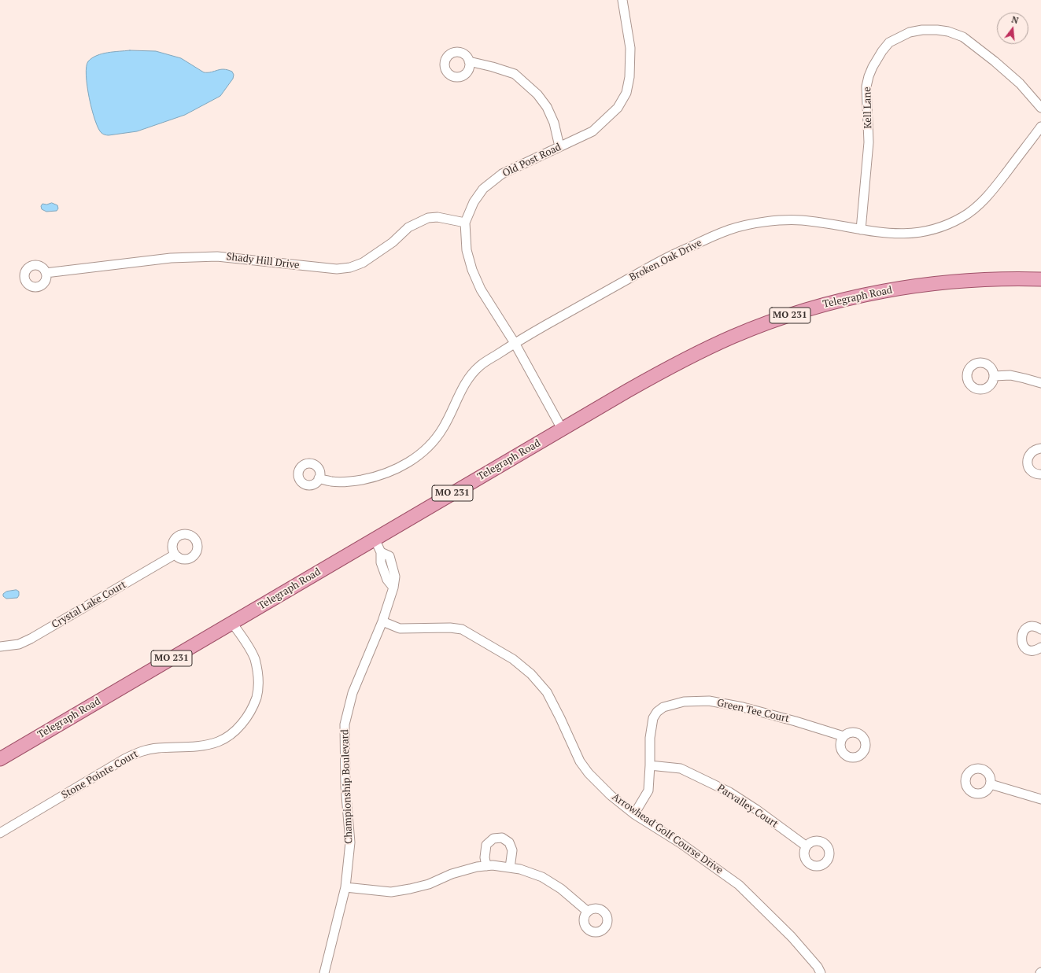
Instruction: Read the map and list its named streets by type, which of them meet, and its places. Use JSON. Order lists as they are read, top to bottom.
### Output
{
  "streets": {
    "main road": ["Telegraph Road", "MO 231"],
    "street": [
      "Kell Lane",
      "Old Post Road",
      "Broken Oak Drive",
      "Shady Hill Drive",
      "Crystal Lake Court",
      "Green Tee Court",
      "Stone Pointe Court",
      "Championship Boulevard",
      "Parvalley Court",
      "Arrowhead Golf Course Drive"
    ]
  },
  "crossings": [
    ["Kell Lane", "Broken Oak Drive"],
    ["Old Post Road", "Broken Oak Drive"],
    ["Old Post Road", "Shady Hill Drive"],
    ["Old Post Road", "Telegraph Road"],
    ["Telegraph Road", "Stone Pointe Court"],
    ["Telegraph Road", "Championship Boulevard"],
    ["Green Tee Court", "Parvalley Court"],
    ["Green Tee Court", "Arrowhead Golf Course Drive"],
    ["Championship Boulevard", "Arrowhead Golf Course Drive"]
  ],
  "north": "top"
}
